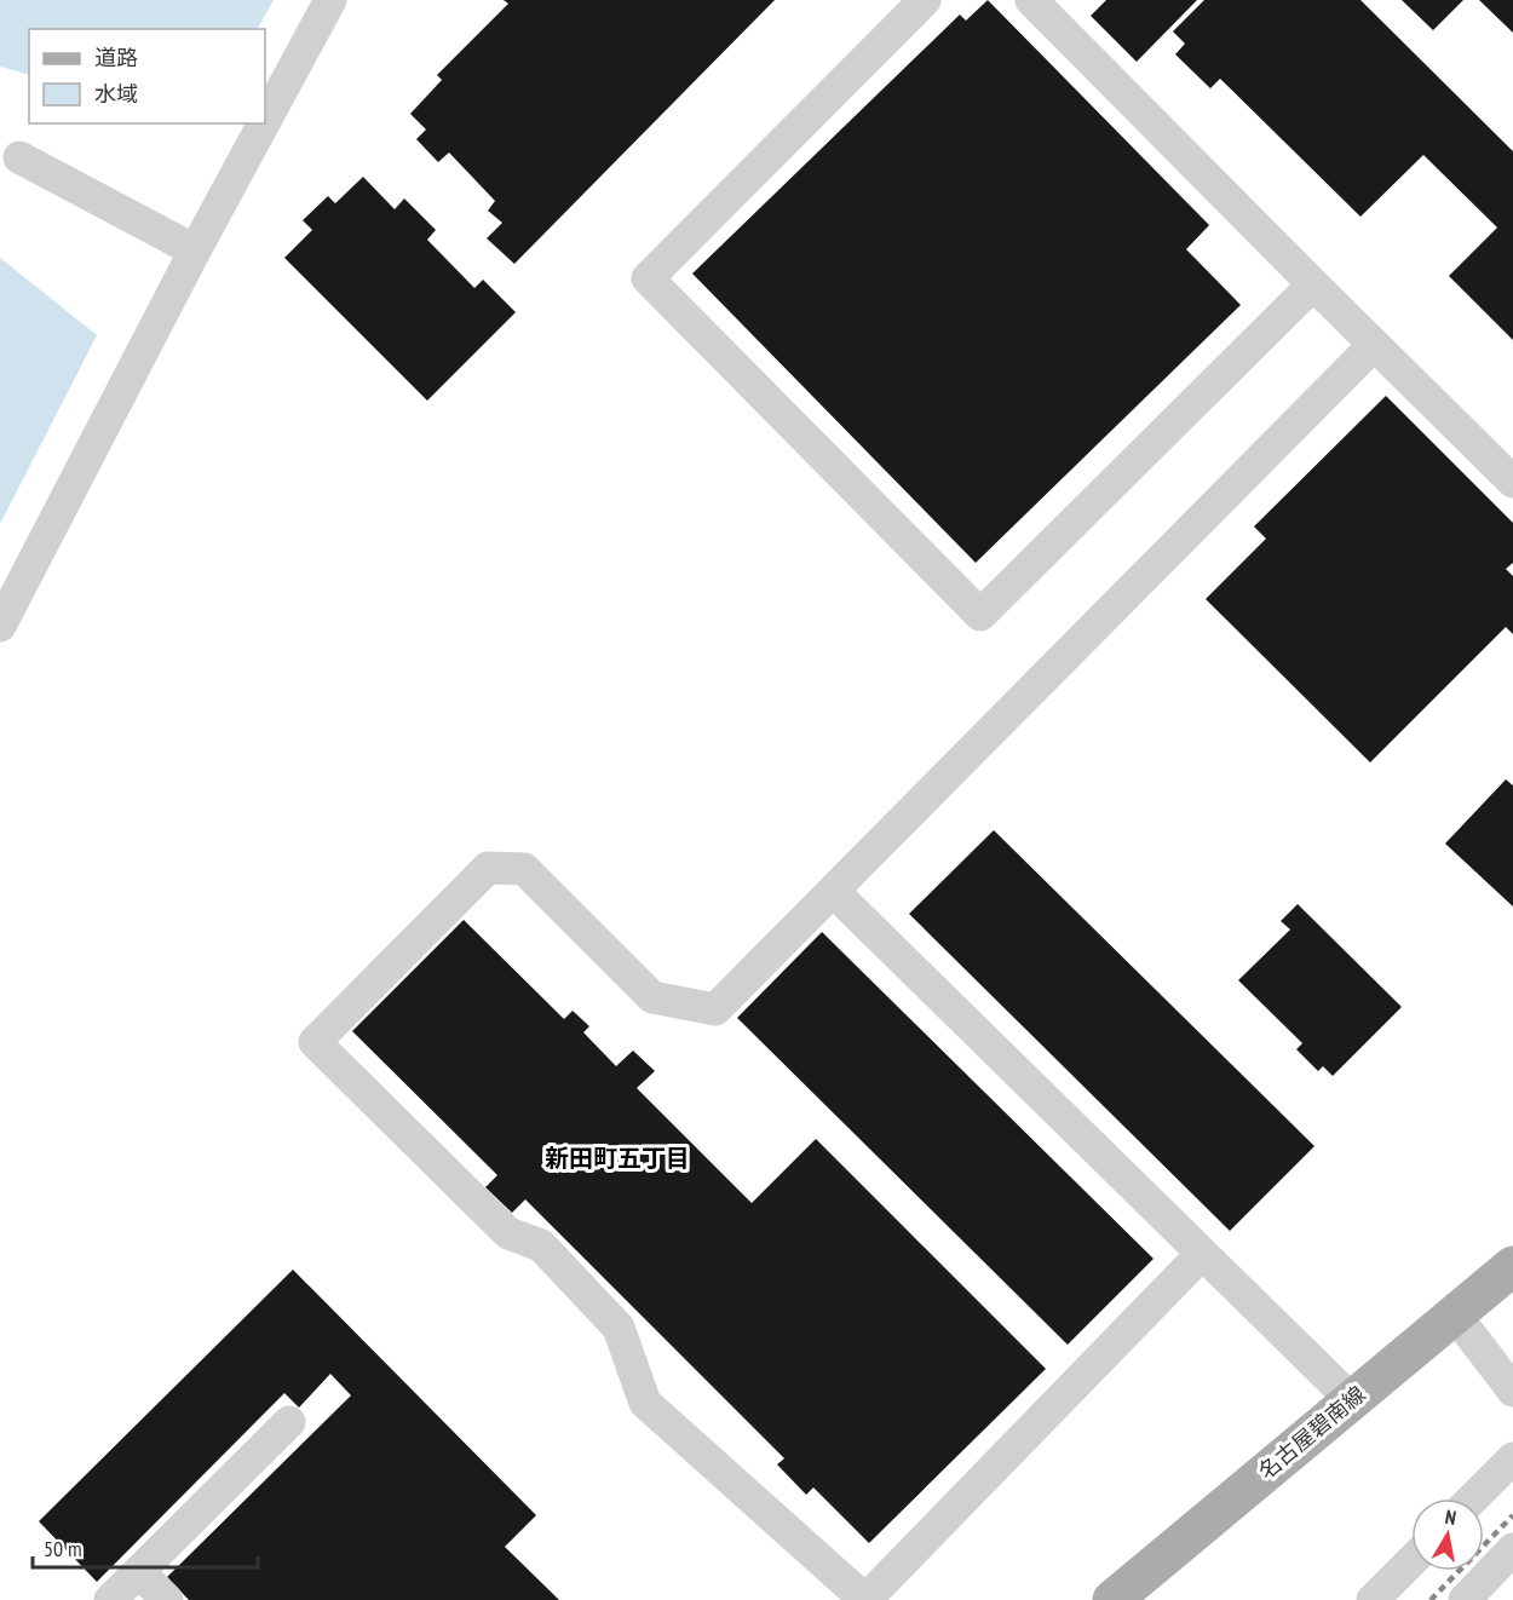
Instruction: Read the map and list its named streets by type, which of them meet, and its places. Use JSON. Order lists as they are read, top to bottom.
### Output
{
  "streets": {
    "main road": ["名古屋碧南線"]
  },
  "districts": ["新田町五丁目"],
  "legend": ["道路", "水域"],
  "scale_bar": "50 m",
  "north": "top"
}
